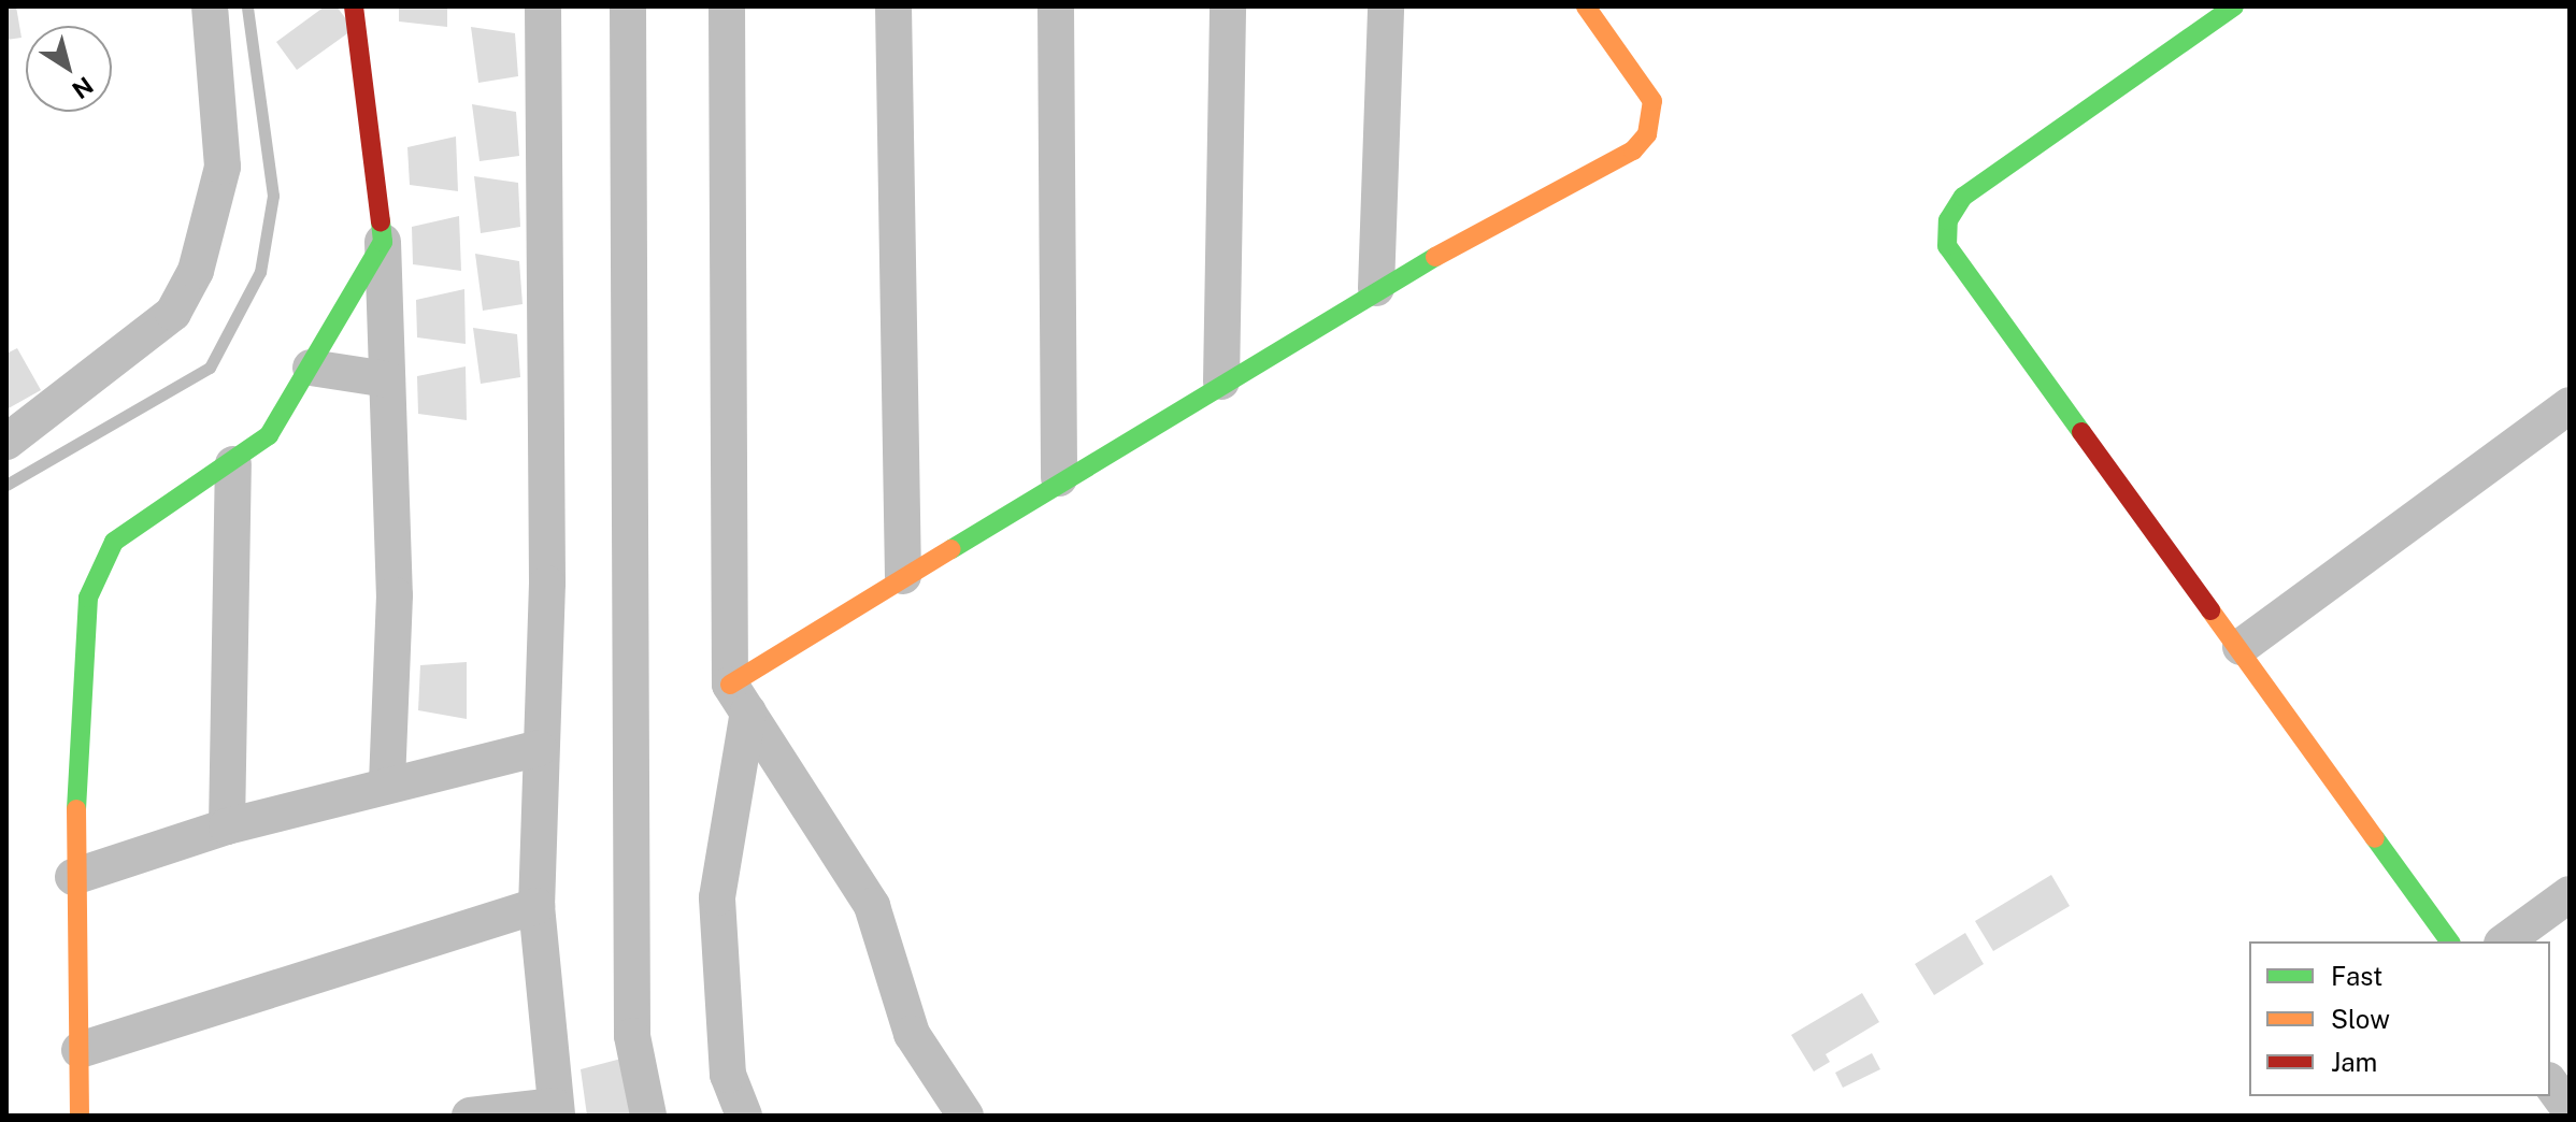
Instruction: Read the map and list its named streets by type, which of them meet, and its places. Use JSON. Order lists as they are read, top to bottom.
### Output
{
  "legend": ["Fast", "Slow", "Jam"],
  "north": "bottom right"
}
